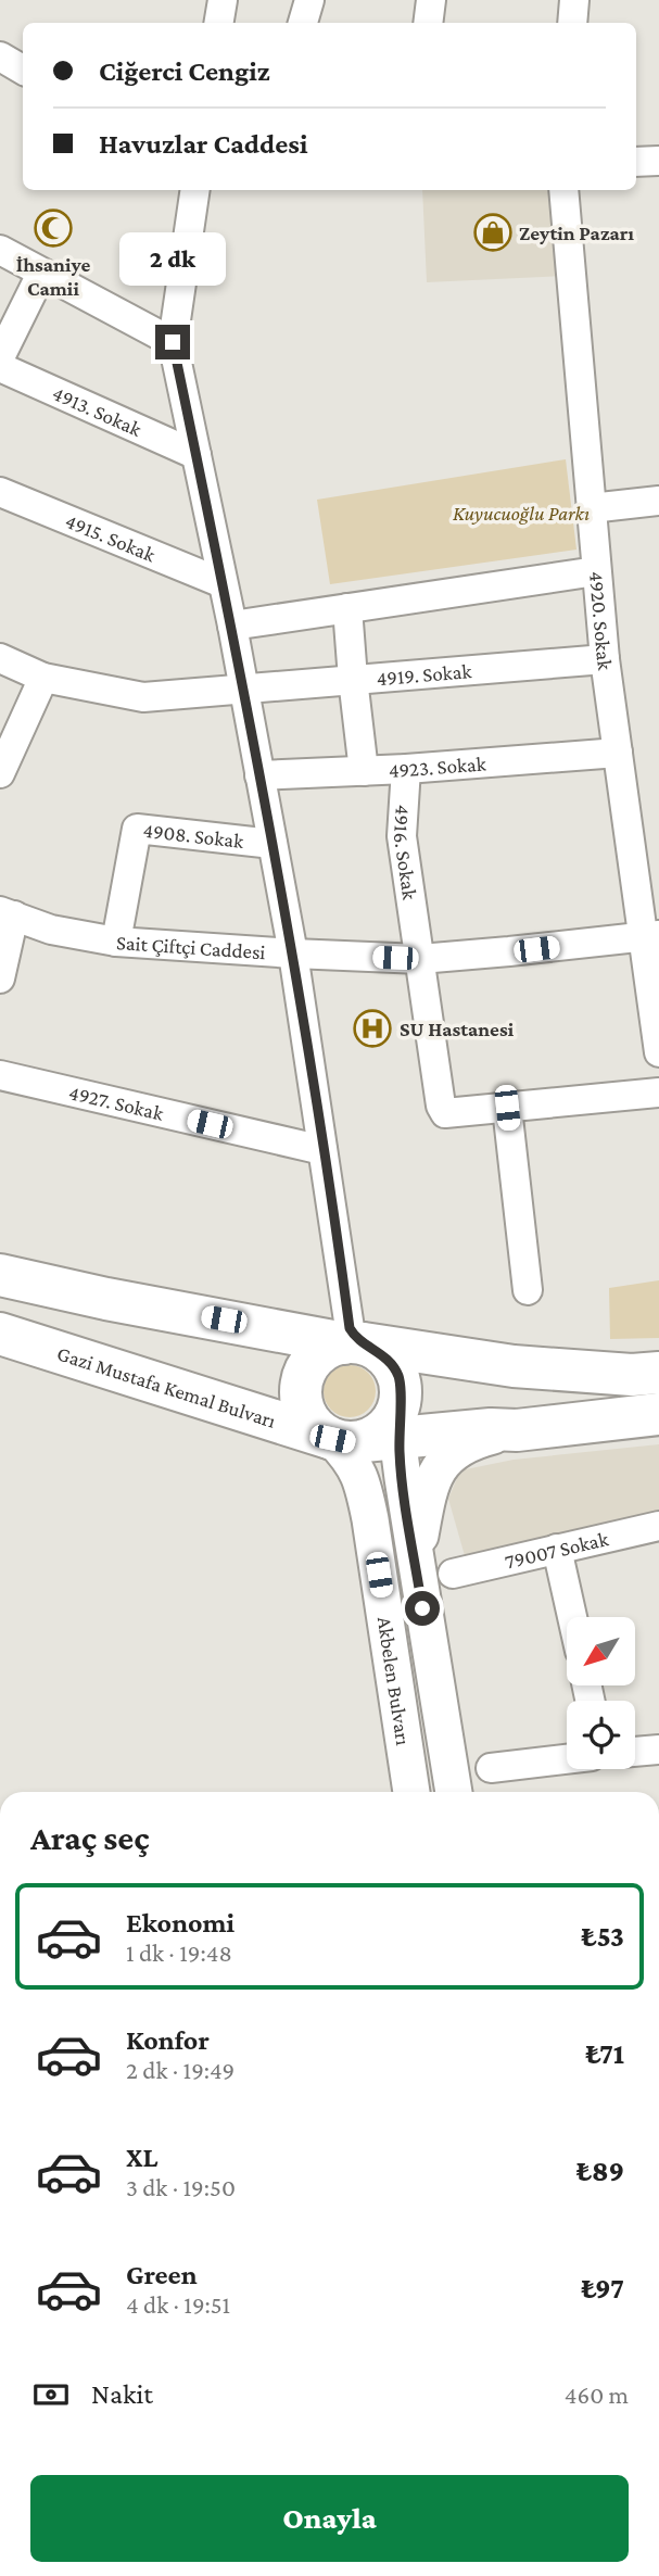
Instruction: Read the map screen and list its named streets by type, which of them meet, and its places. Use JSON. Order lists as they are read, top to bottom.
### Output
{
  "streets": {
    "highway": ["Gazi Mustafa Kemal Bulvarı"],
    "main road": ["Akbelen Bulvarı"],
    "street": [
      "4913. Sokak",
      "4915. Sokak",
      "4920. Sokak",
      "4919. Sokak",
      "4923. Sokak",
      "4908. Sokak",
      "4916. Sokak",
      "Sait Çiftçi Caddesi",
      "4927. Sokak",
      "79007 Sokak"
    ]
  },
  "crossings": [
    ["4920. Sokak", "4919. Sokak"],
    ["4920. Sokak", "4923. Sokak"],
    ["4920. Sokak", "Sait Çiftçi Caddesi"],
    ["4923. Sokak", "4916. Sokak"],
    ["4908. Sokak", "Sait Çiftçi Caddesi"],
    ["4916. Sokak", "Sait Çiftçi Caddesi"],
    ["Gazi Mustafa Kemal Bulvarı", "Akbelen Bulvarı"]
  ],
  "parks": ["Kuyucuoğlu Parkı"],
  "places": {
    "mosque": ["İhsaniye Camii"],
    "shop": ["Zeytin Pazarı"],
    "hospital": ["SU Hastanesi"]
  },
  "north": "bottom left",
  "page": {
    "banner": ["Ciğerci Cengiz", "Havuzlar Caddesi"],
    "bubble": "2 dk",
    "heading": "Araç seç",
    "list": [
      {
        "name": "Ekonomi",
        "note": "1 dk · 19:48",
        "value": "₺53"
      },
      {
        "name": "Konfor",
        "note": "2 dk · 19:49",
        "value": "₺71"
      },
      {
        "name": "XL",
        "note": "3 dk · 19:50",
        "value": "₺89"
      },
      {
        "name": "Green",
        "note": "4 dk · 19:51",
        "value": "₺97"
      }
    ],
    "pay": ["Nakit", "460 m"],
    "buttons": "Onayla"
  }
}
